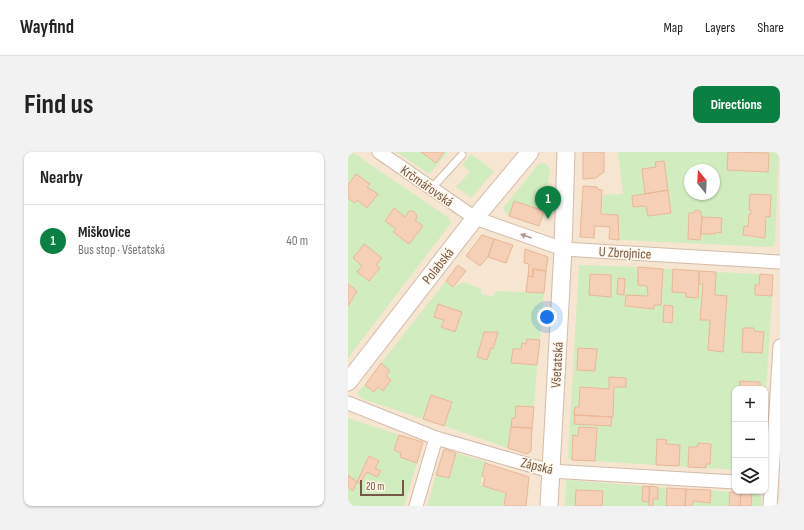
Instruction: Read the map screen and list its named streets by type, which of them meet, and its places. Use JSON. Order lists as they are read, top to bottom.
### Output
{
  "streets": {
    "street": [
      "Krčmářovská",
      "U Zbrojnice",
      "Polabská",
      "Všetatská",
      "Zápská"
    ]
  },
  "crossings": [
    ["Krčmářovská", "U Zbrojnice"],
    ["Krčmářovská", "Polabská"],
    ["U Zbrojnice", "Polabská"],
    ["U Zbrojnice", "Všetatská"],
    ["Všetatská", "Zápská"]
  ],
  "scale_bar": "20 m",
  "north": "top",
  "page": {
    "header": "Wayfind",
    "nav": ["Map", "Layers", "Share"],
    "buttons": "Directions",
    "title": "Find us",
    "heading": "Nearby",
    "pins": "1",
    "list": [
      {
        "mark": "1",
        "name": "Miškovice",
        "note": "Bus stop · Všetatská",
        "value": "40 m"
      }
    ],
    "map_buttons": ["+", "−"],
    "scale": "20 m"
  }
}
